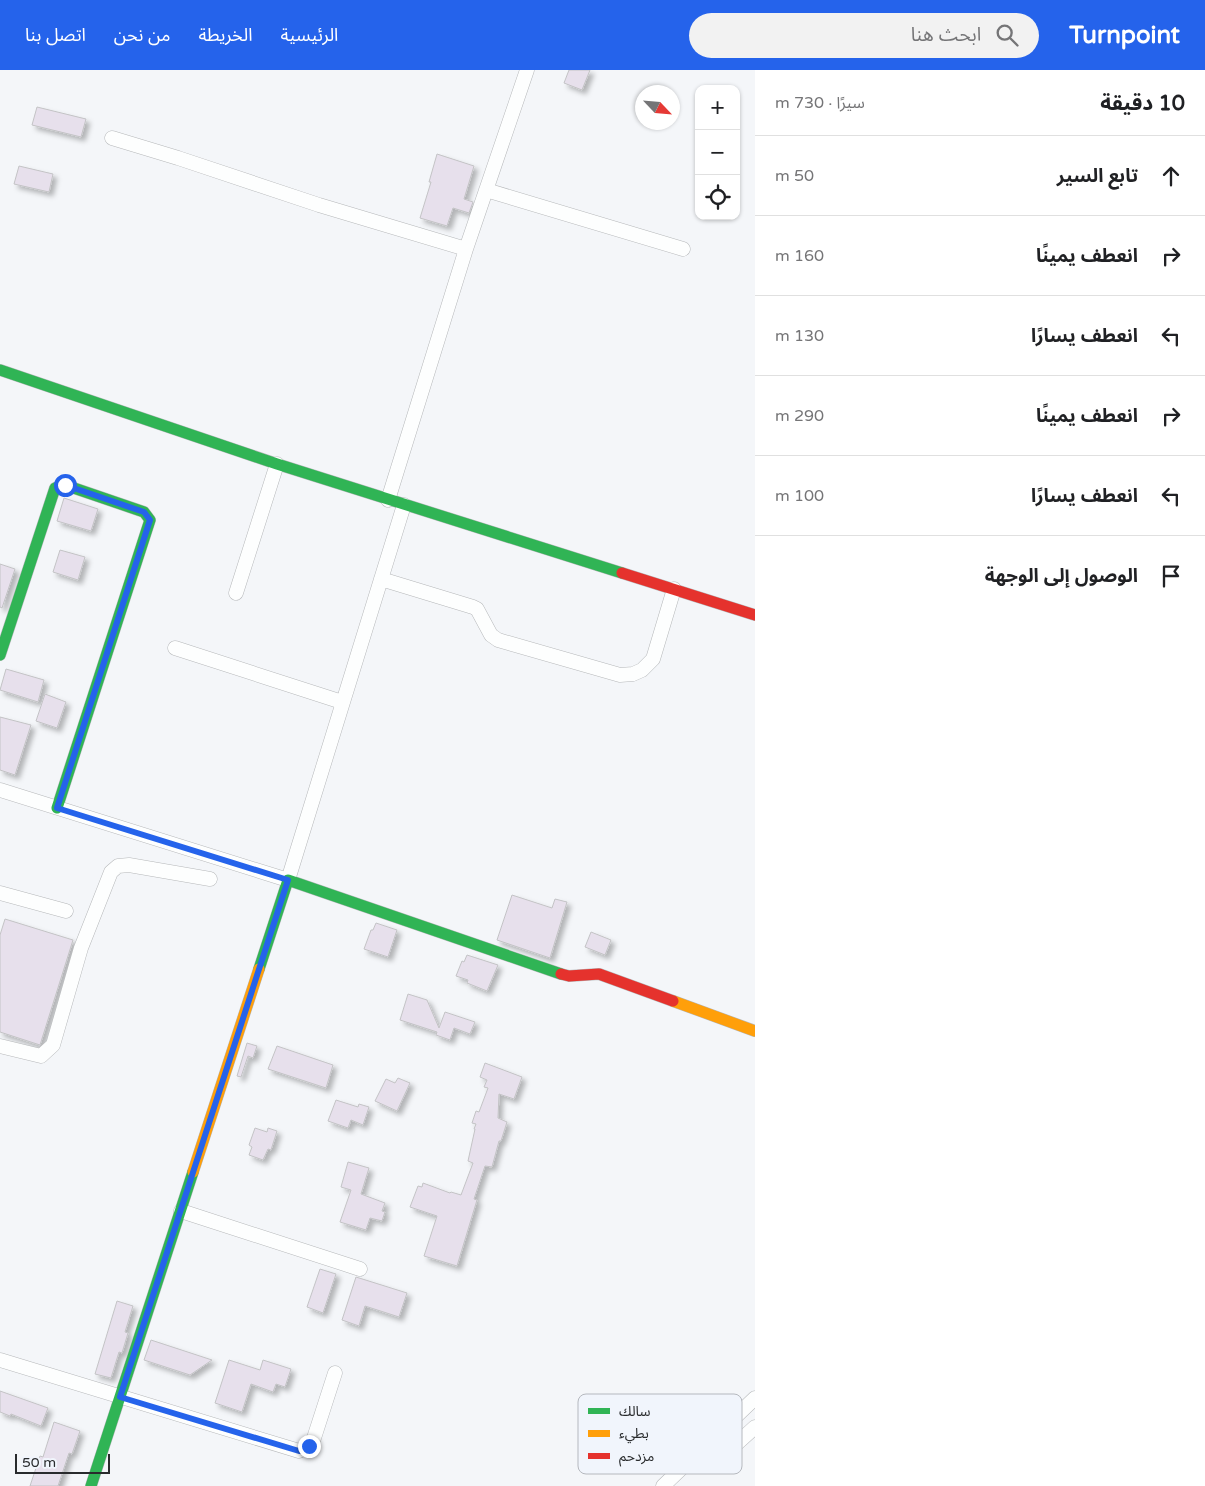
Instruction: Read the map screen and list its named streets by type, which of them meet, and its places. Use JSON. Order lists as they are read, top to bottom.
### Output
{
  "legend": ["سالك", "بطيء", "مزدحم"],
  "scale_bar": "50 m",
  "north": "bottom right",
  "page": {
    "header": "Turnpoint",
    "search": "ابحث هنا",
    "nav": [
      "الرئيسية",
      "الخريطة",
      "من نحن",
      "اتصل بنا"
    ],
    "heading": ["10 دقيقة", "سيرًا · 730 m"],
    "map_buttons": ["+", "−"],
    "list": [
      ["تابع السير", "50 m"],
      ["انعطف يمينًا", "160 m"],
      ["انعطف يسارًا", "130 m"],
      ["انعطف يمينًا", "290 m"],
      ["انعطف يسارًا", "100 m"],
      "الوصول إلى الوجهة"
    ],
    "scale": "50 m"
  }
}
